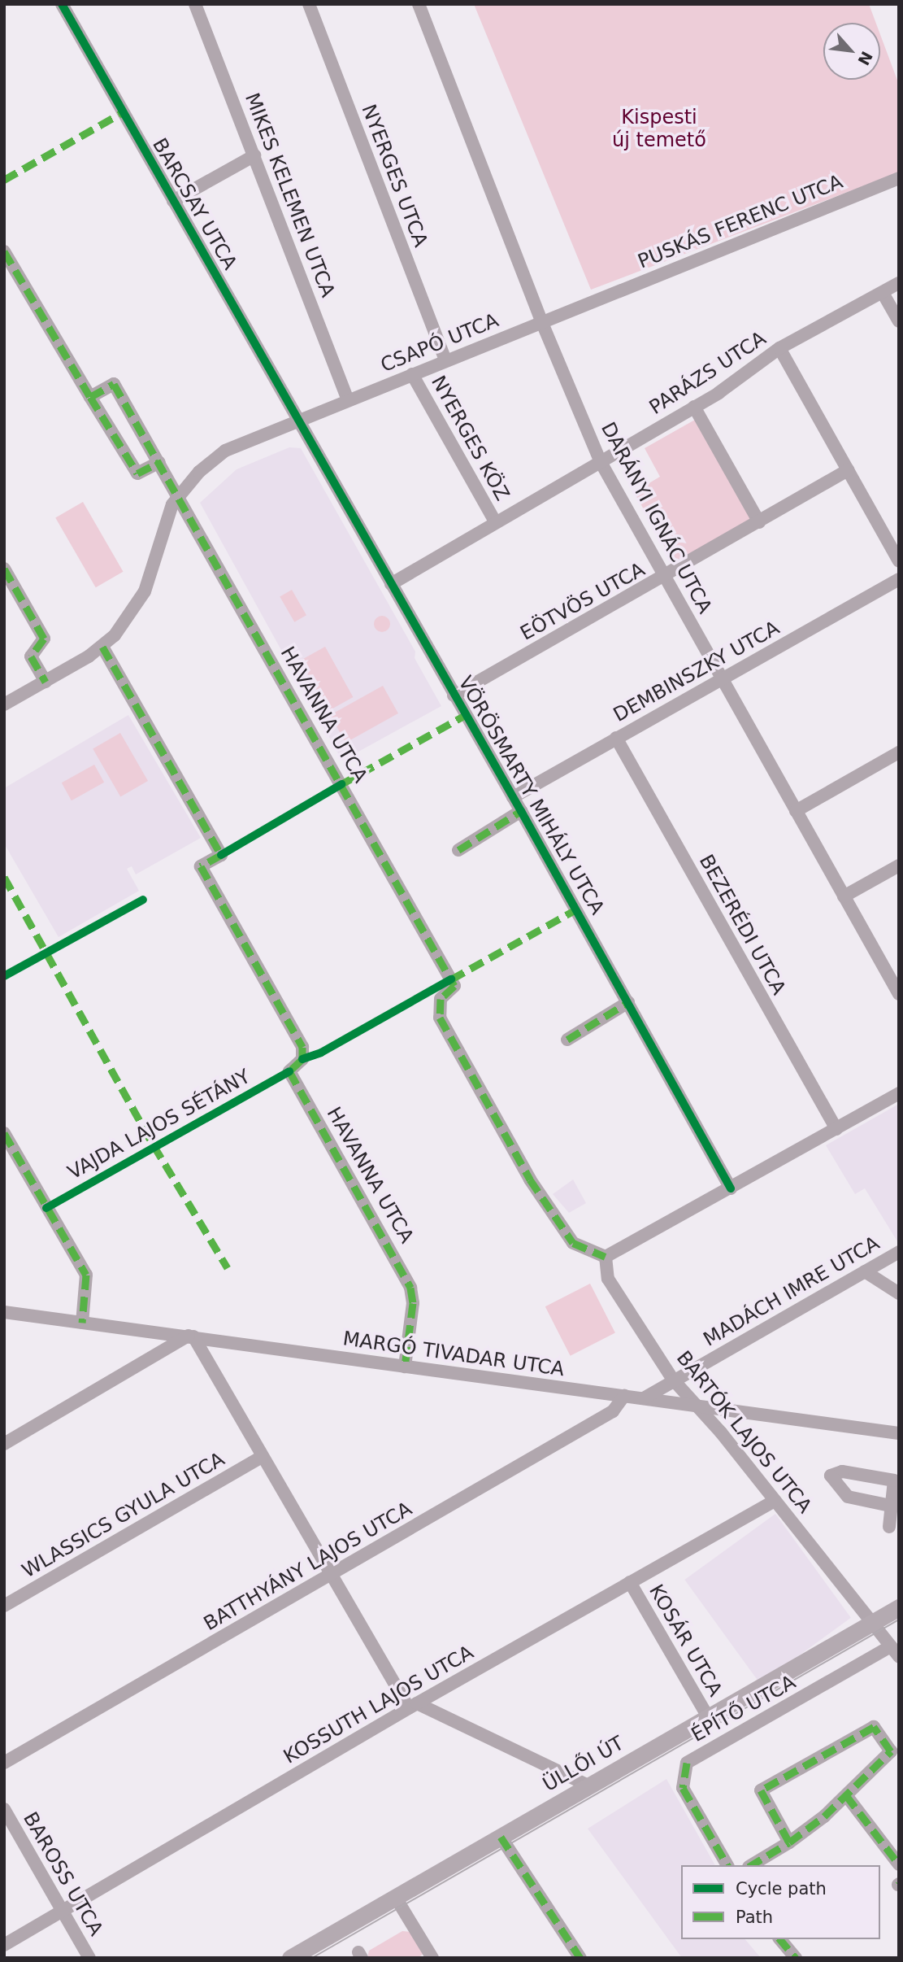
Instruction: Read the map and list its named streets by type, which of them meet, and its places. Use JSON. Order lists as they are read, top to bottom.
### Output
{
  "streets": {
    "main road": ["ÜLLŐI ÚT"],
    "street": [
      "NYERGES UTCA",
      "MIKES KELEMEN UTCA",
      "BARCSAY UTCA",
      "PUSKÁS FERENC UTCA",
      "CSAPÓ UTCA",
      "PARÁZS UTCA",
      "NYERGES KÖZ",
      "DARÁNYI IGNÁC UTCA",
      "EÖTVÖS UTCA",
      "DEMBINSZKY UTCA",
      "HAVANNA UTCA",
      "VÖRÖSMARTY MIHÁLY UTCA",
      "BEZERÉDI UTCA",
      "MADÁCH IMRE UTCA",
      "MARGÓ TIVADAR UTCA",
      "BARTÓK LAJOS UTCA",
      "WLASSICS GYULA UTCA",
      "BATTHYÁNY LAJOS UTCA",
      "KOSÁR UTCA",
      "KOSSUTH LAJOS UTCA",
      "ÉPÍTŐ UTCA",
      "BAROSS UTCA"
    ],
    "cycle path": ["VAJDA LAJOS SÉTÁNY"]
  },
  "crossings": [
    ["NYERGES UTCA", "CSAPÓ UTCA"],
    ["MIKES KELEMEN UTCA", "CSAPÓ UTCA"],
    ["BARCSAY UTCA", "CSAPÓ UTCA"],
    ["BARCSAY UTCA", "VÖRÖSMARTY MIHÁLY UTCA"],
    ["PUSKÁS FERENC UTCA", "CSAPÓ UTCA"],
    ["CSAPÓ UTCA", "NYERGES KÖZ"],
    ["CSAPÓ UTCA", "DARÁNYI IGNÁC UTCA"],
    ["CSAPÓ UTCA", "HAVANNA UTCA"],
    ["CSAPÓ UTCA", "VÖRÖSMARTY MIHÁLY UTCA"],
    ["PARÁZS UTCA", "NYERGES KÖZ"],
    ["PARÁZS UTCA", "DARÁNYI IGNÁC UTCA"],
    ["PARÁZS UTCA", "VÖRÖSMARTY MIHÁLY UTCA"],
    ["DARÁNYI IGNÁC UTCA", "EÖTVÖS UTCA"],
    ["DARÁNYI IGNÁC UTCA", "DEMBINSZKY UTCA"],
    ["EÖTVÖS UTCA", "VÖRÖSMARTY MIHÁLY UTCA"],
    ["DEMBINSZKY UTCA", "VÖRÖSMARTY MIHÁLY UTCA"],
    ["DEMBINSZKY UTCA", "BEZERÉDI UTCA"],
    ["HAVANNA UTCA", "MARGÓ TIVADAR UTCA"],
    ["HAVANNA UTCA", "BARTÓK LAJOS UTCA"],
    ["MADÁCH IMRE UTCA", "MARGÓ TIVADAR UTCA"],
    ["MADÁCH IMRE UTCA", "BARTÓK LAJOS UTCA"],
    ["MARGÓ TIVADAR UTCA", "BARTÓK LAJOS UTCA"],
    ["MARGÓ TIVADAR UTCA", "BATTHYÁNY LAJOS UTCA"],
    ["BARTÓK LAJOS UTCA", "KOSSUTH LAJOS UTCA"],
    ["BARTÓK LAJOS UTCA", "ÉPÍTŐ UTCA"],
    ["BARTÓK LAJOS UTCA", "ÜLLŐI ÚT"],
    ["KOSÁR UTCA", "KOSSUTH LAJOS UTCA"],
    ["KOSÁR UTCA", "ÜLLŐI ÚT"],
    ["KOSSUTH LAJOS UTCA", "BAROSS UTCA"]
  ],
  "parks": ["Kispesti új temető"],
  "legend": ["Cycle path", "Path"],
  "north": "bottom right"
}
